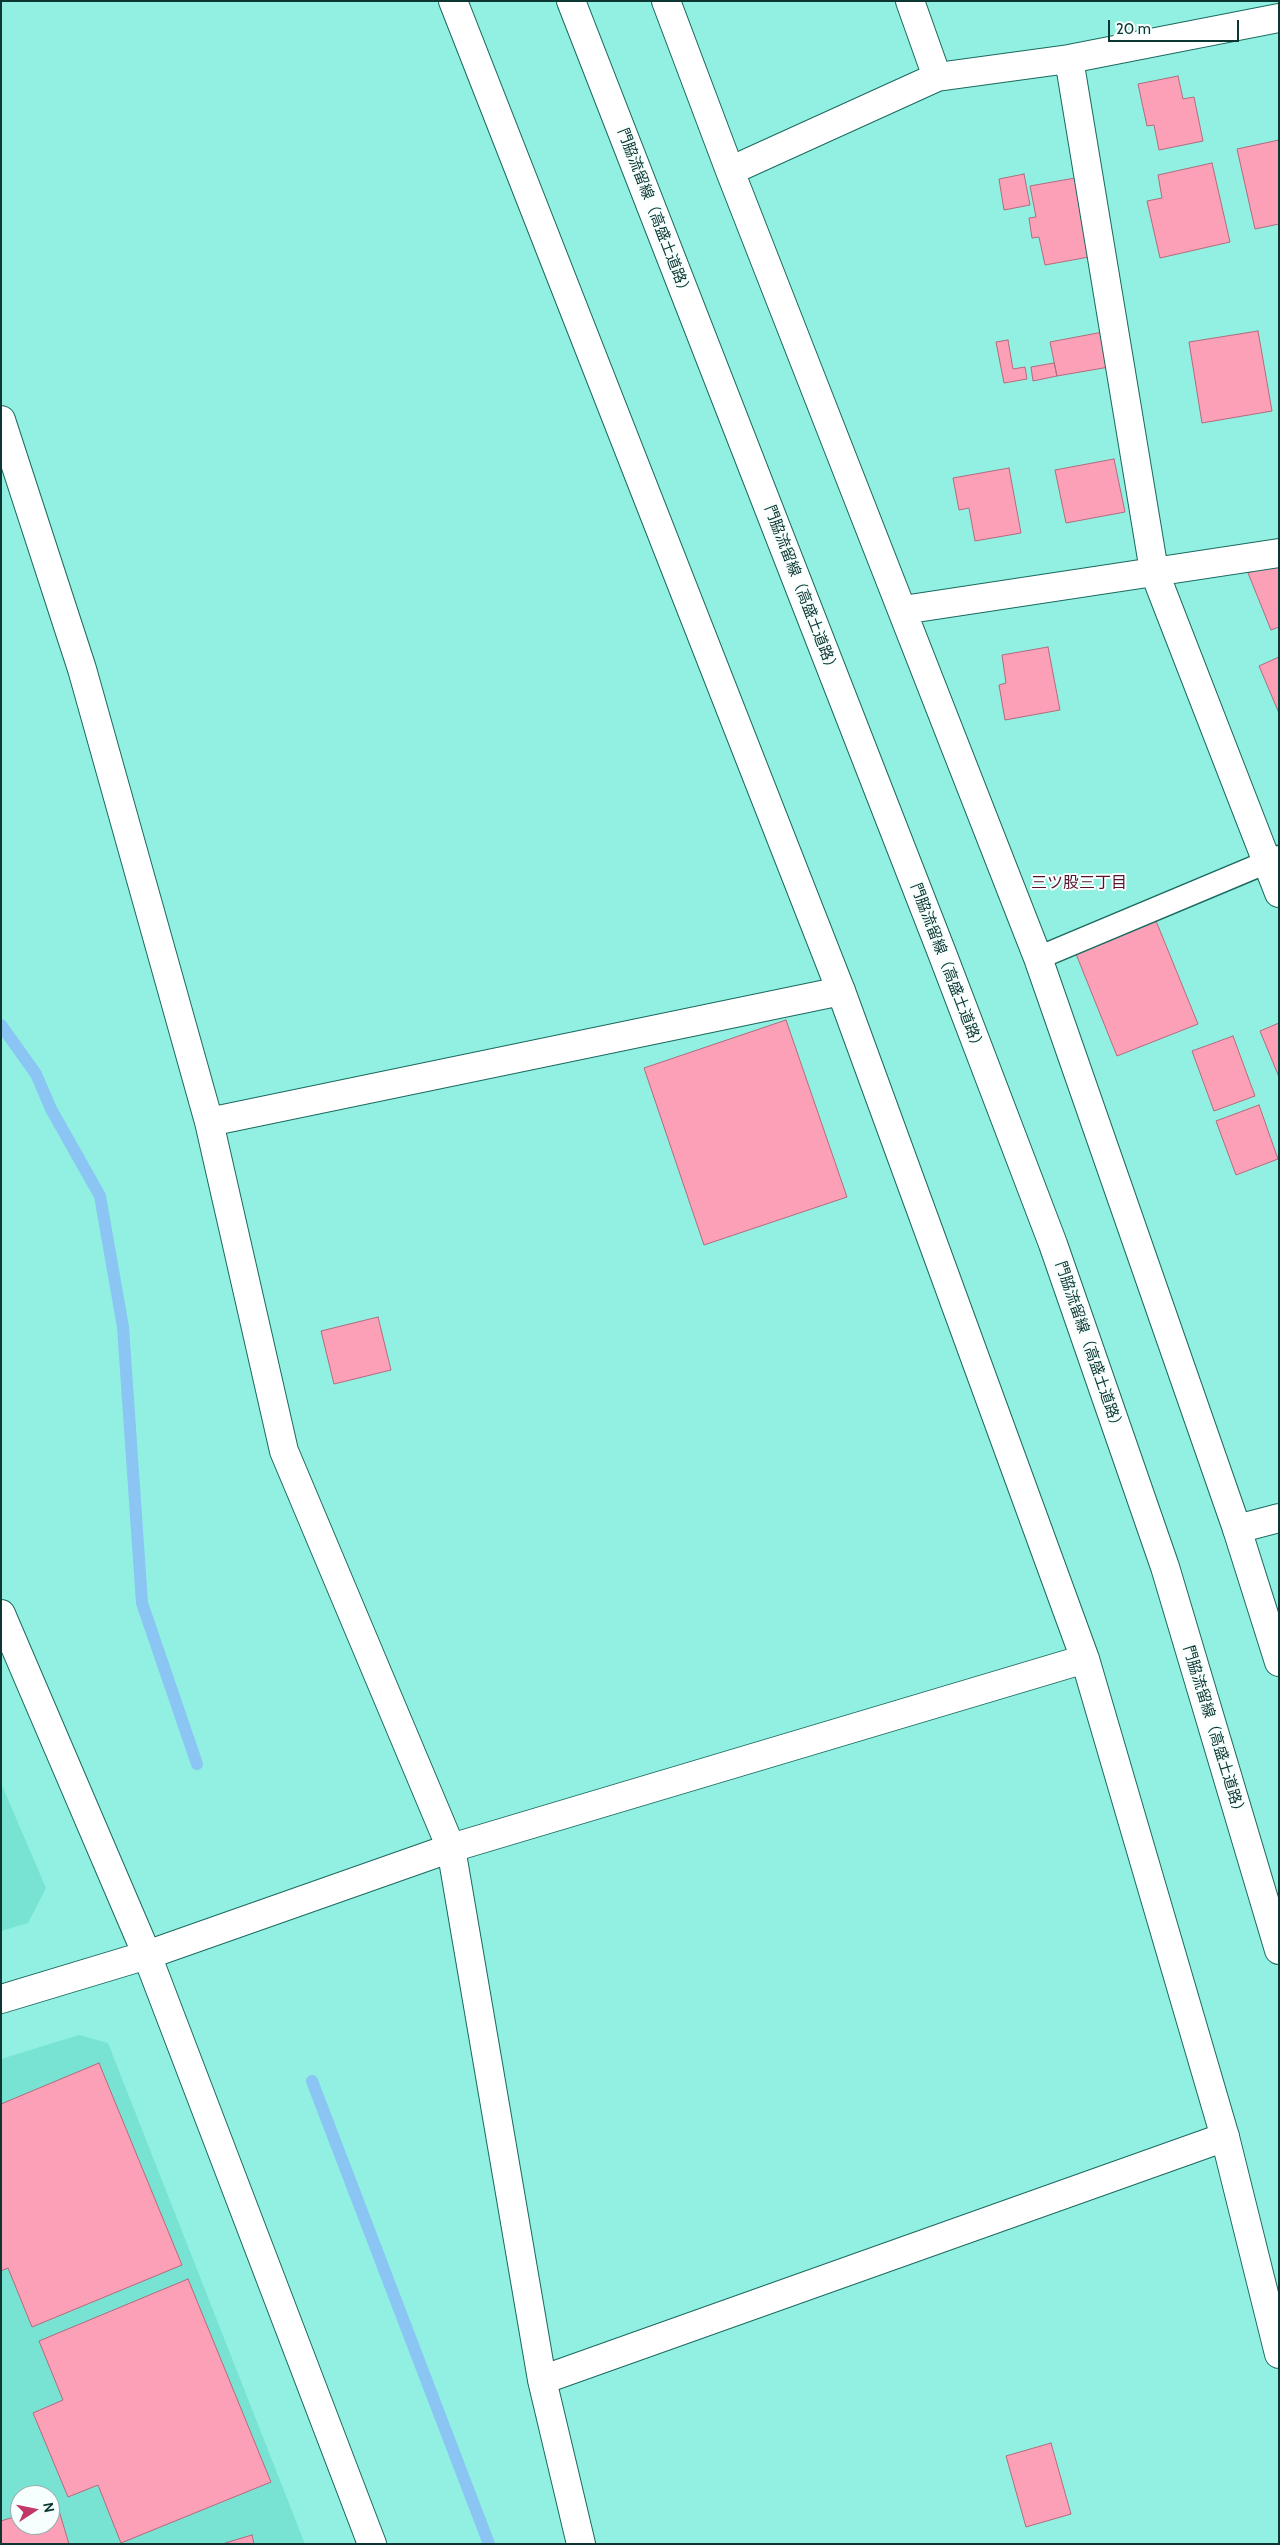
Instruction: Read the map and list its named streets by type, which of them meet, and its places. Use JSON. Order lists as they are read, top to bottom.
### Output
{
  "streets": {
    "street": ["門脇流留線（高盛土道路）"]
  },
  "districts": ["三ツ股三丁目"],
  "scale_bar": "20 m",
  "north": "right"
}
